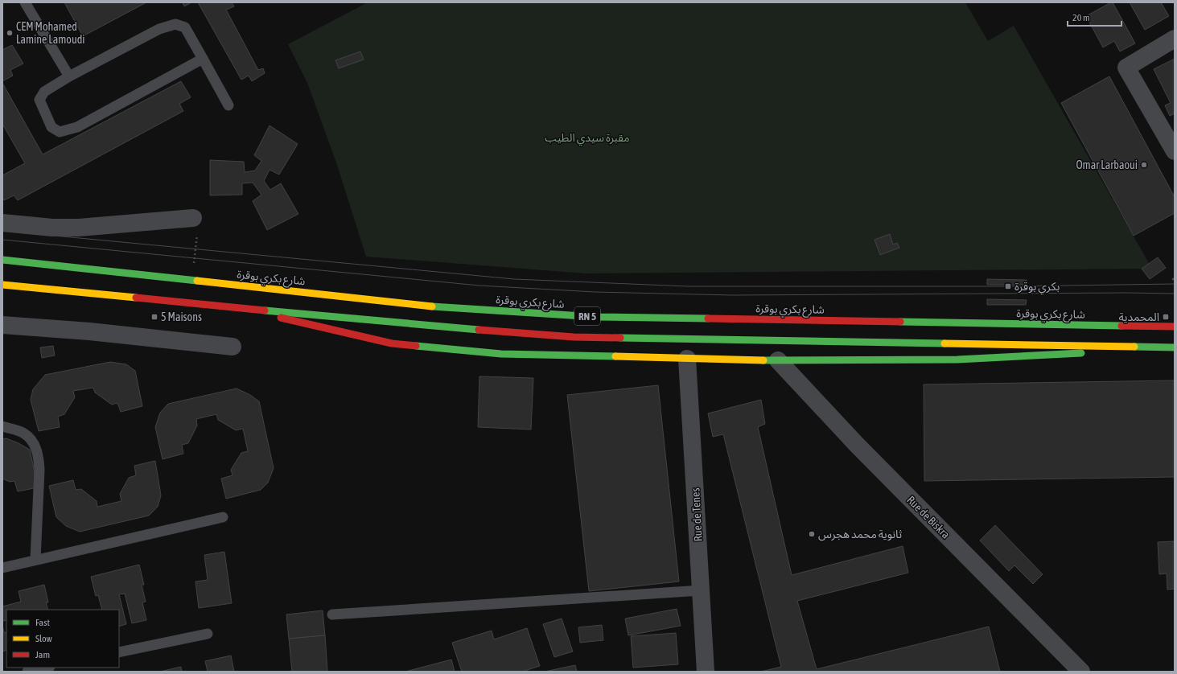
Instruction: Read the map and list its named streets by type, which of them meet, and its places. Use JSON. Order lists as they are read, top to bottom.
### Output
{
  "streets": {
    "main road": ["شارع بكري بوقرة", "RN 5"],
    "street": ["Rue de Tenes", "Rue de Biskra"]
  },
  "parks": ["مقبرة سيدي الطيب"],
  "places": {
    "other": ["CEM Mohamed Lamine Lamoudi", "Omar Larbaoui", "ثانوية محمد هجرس"],
    "transit": ["بكري بوقرة", "5 Maisons", "المحمدية"]
  },
  "legend": ["Fast", "Slow", "Jam"],
  "scale_bar": "20 m"
}
